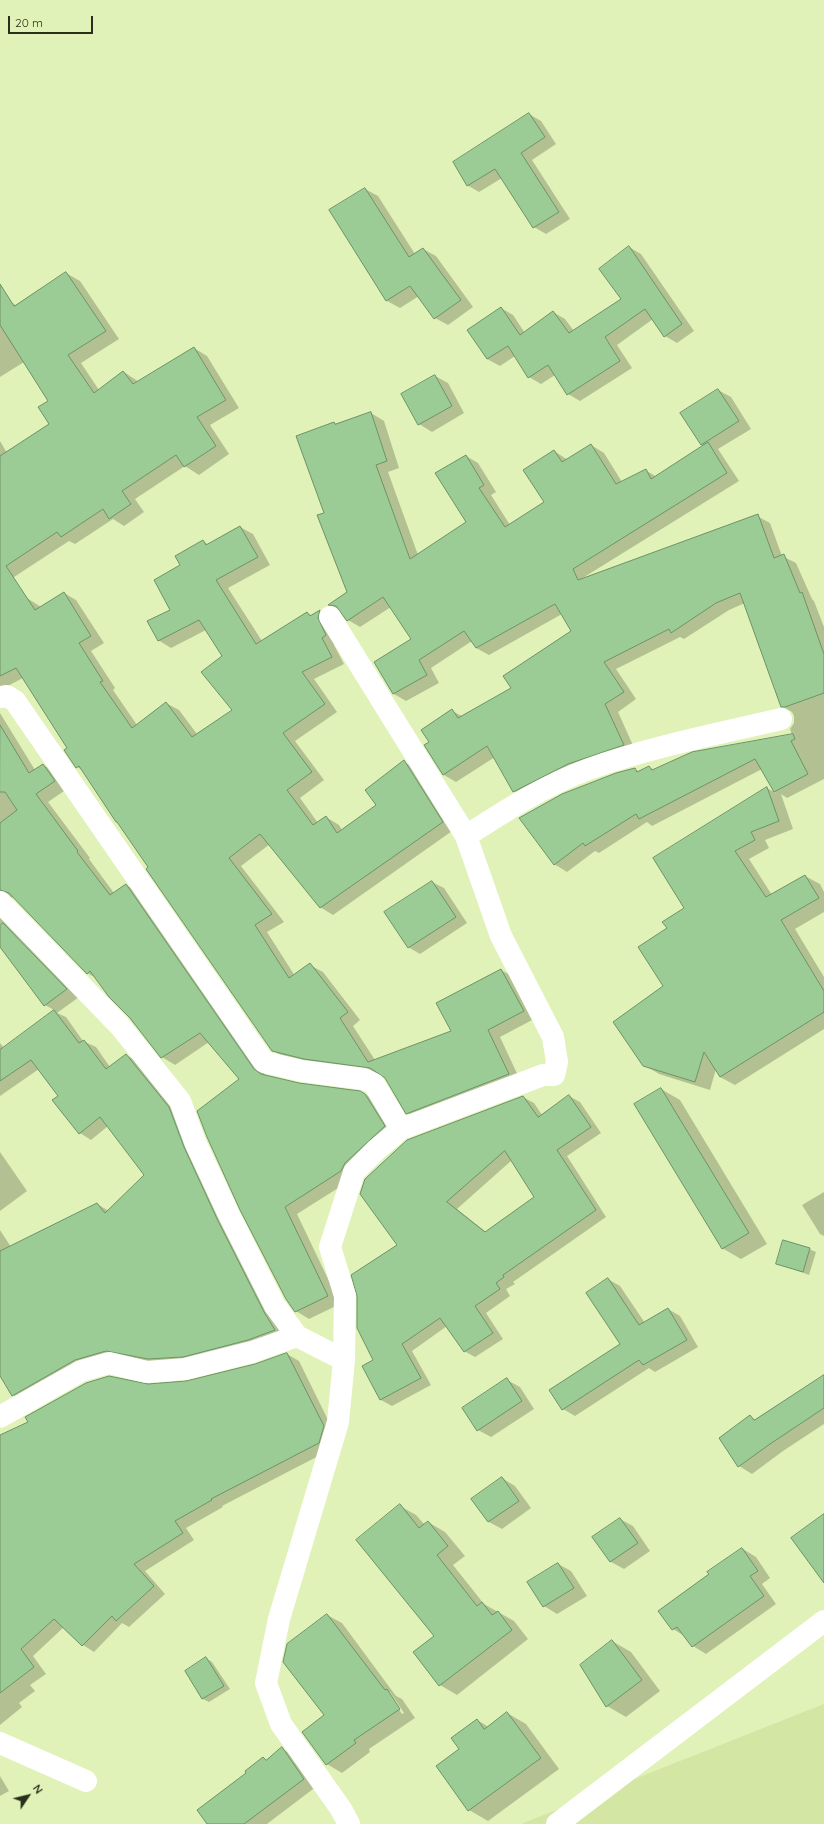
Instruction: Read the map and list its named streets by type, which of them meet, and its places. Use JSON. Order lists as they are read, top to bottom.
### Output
{
  "scale_bar": "20 m",
  "north": "top right"
}
